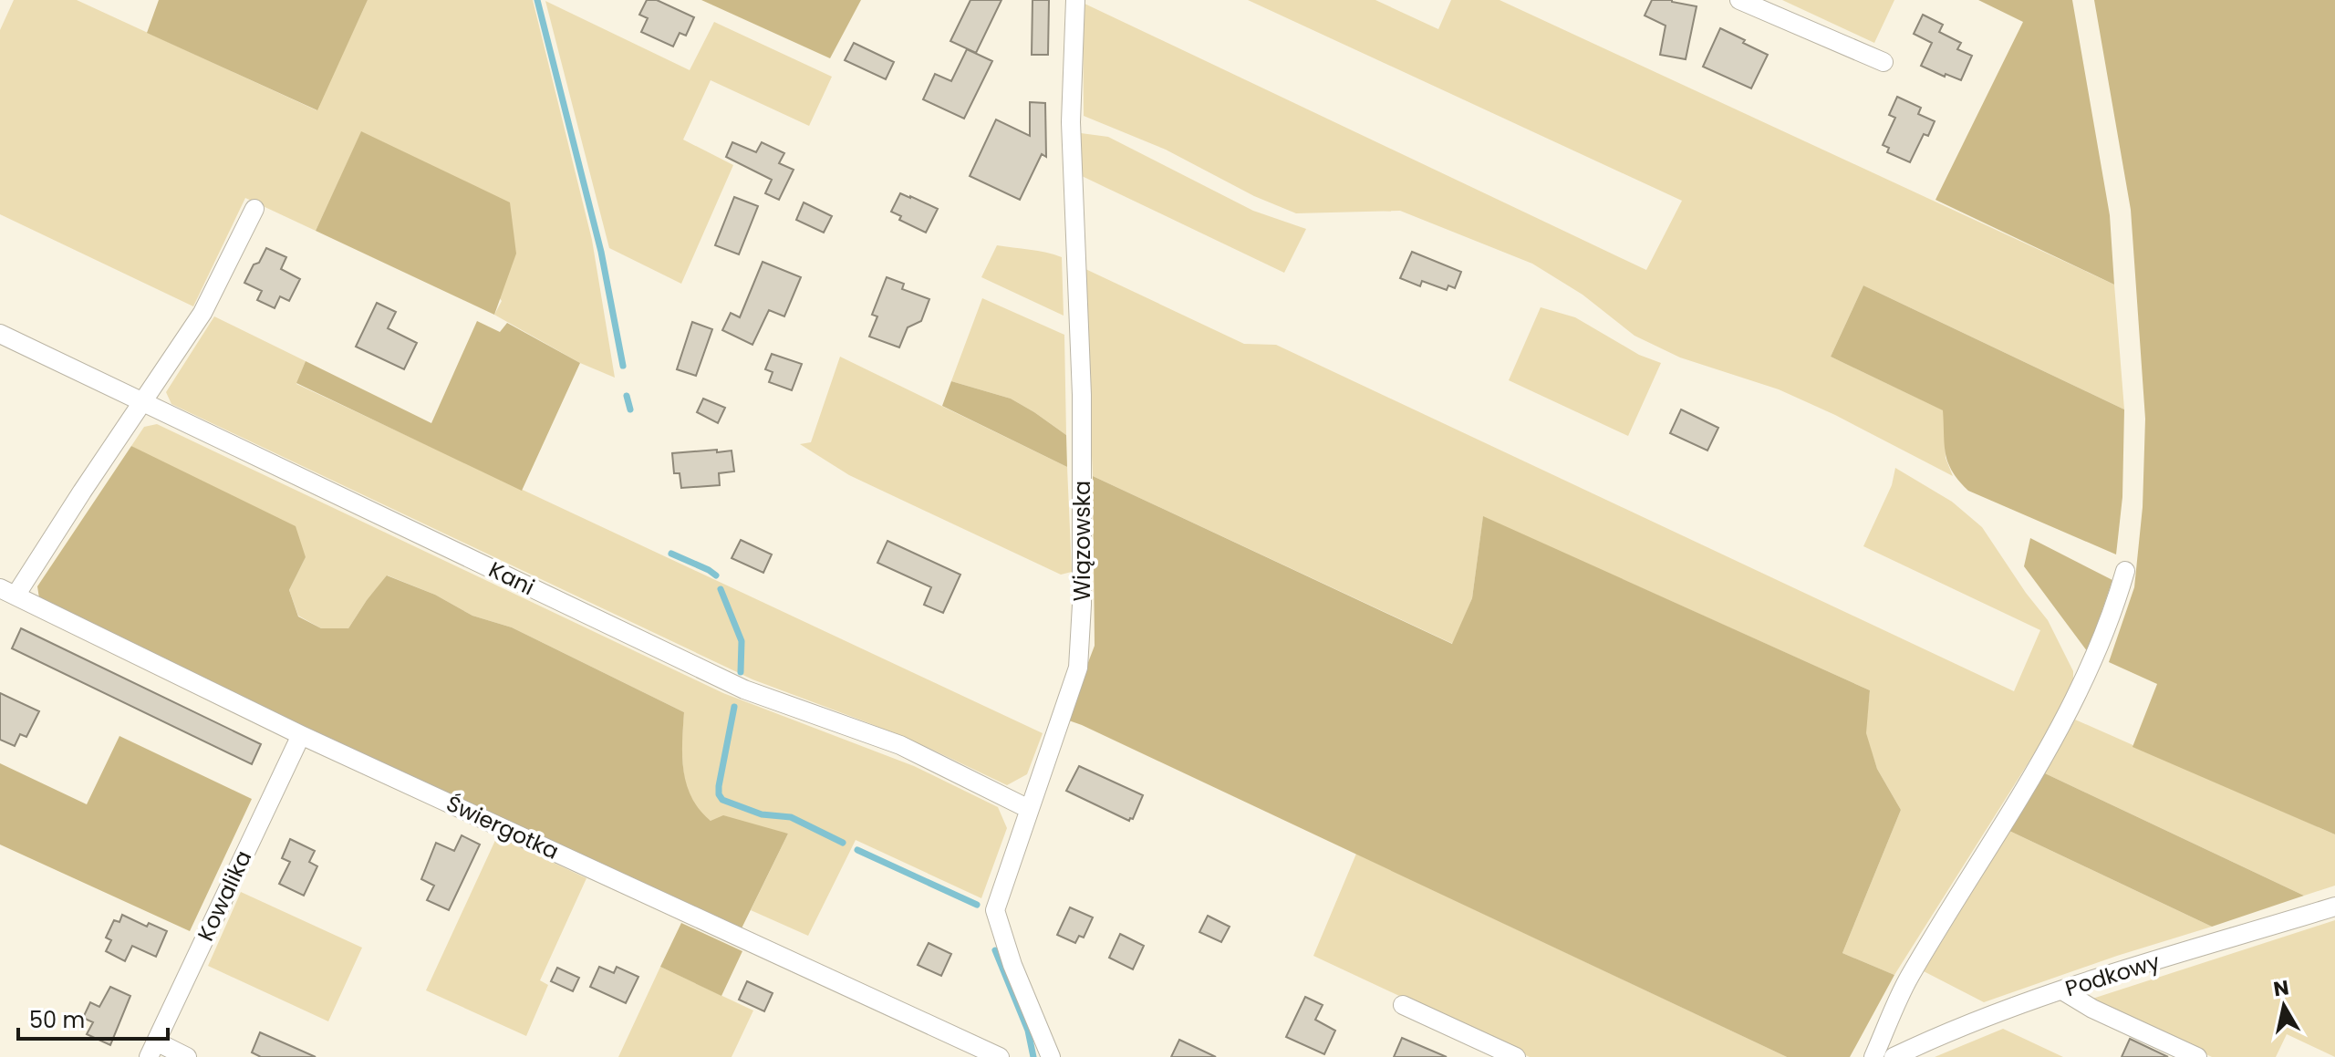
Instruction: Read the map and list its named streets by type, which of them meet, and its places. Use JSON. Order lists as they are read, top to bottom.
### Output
{
  "streets": {
    "street": [
      "Wiązowska",
      "Kani",
      "Świergotka",
      "Kowalika",
      "Podkowy"
    ]
  },
  "crossings": [
    ["Wiązowska", "Kani"],
    ["Świergotka", "Kowalika"]
  ],
  "scale_bar": "50 m",
  "north": "top"
}
